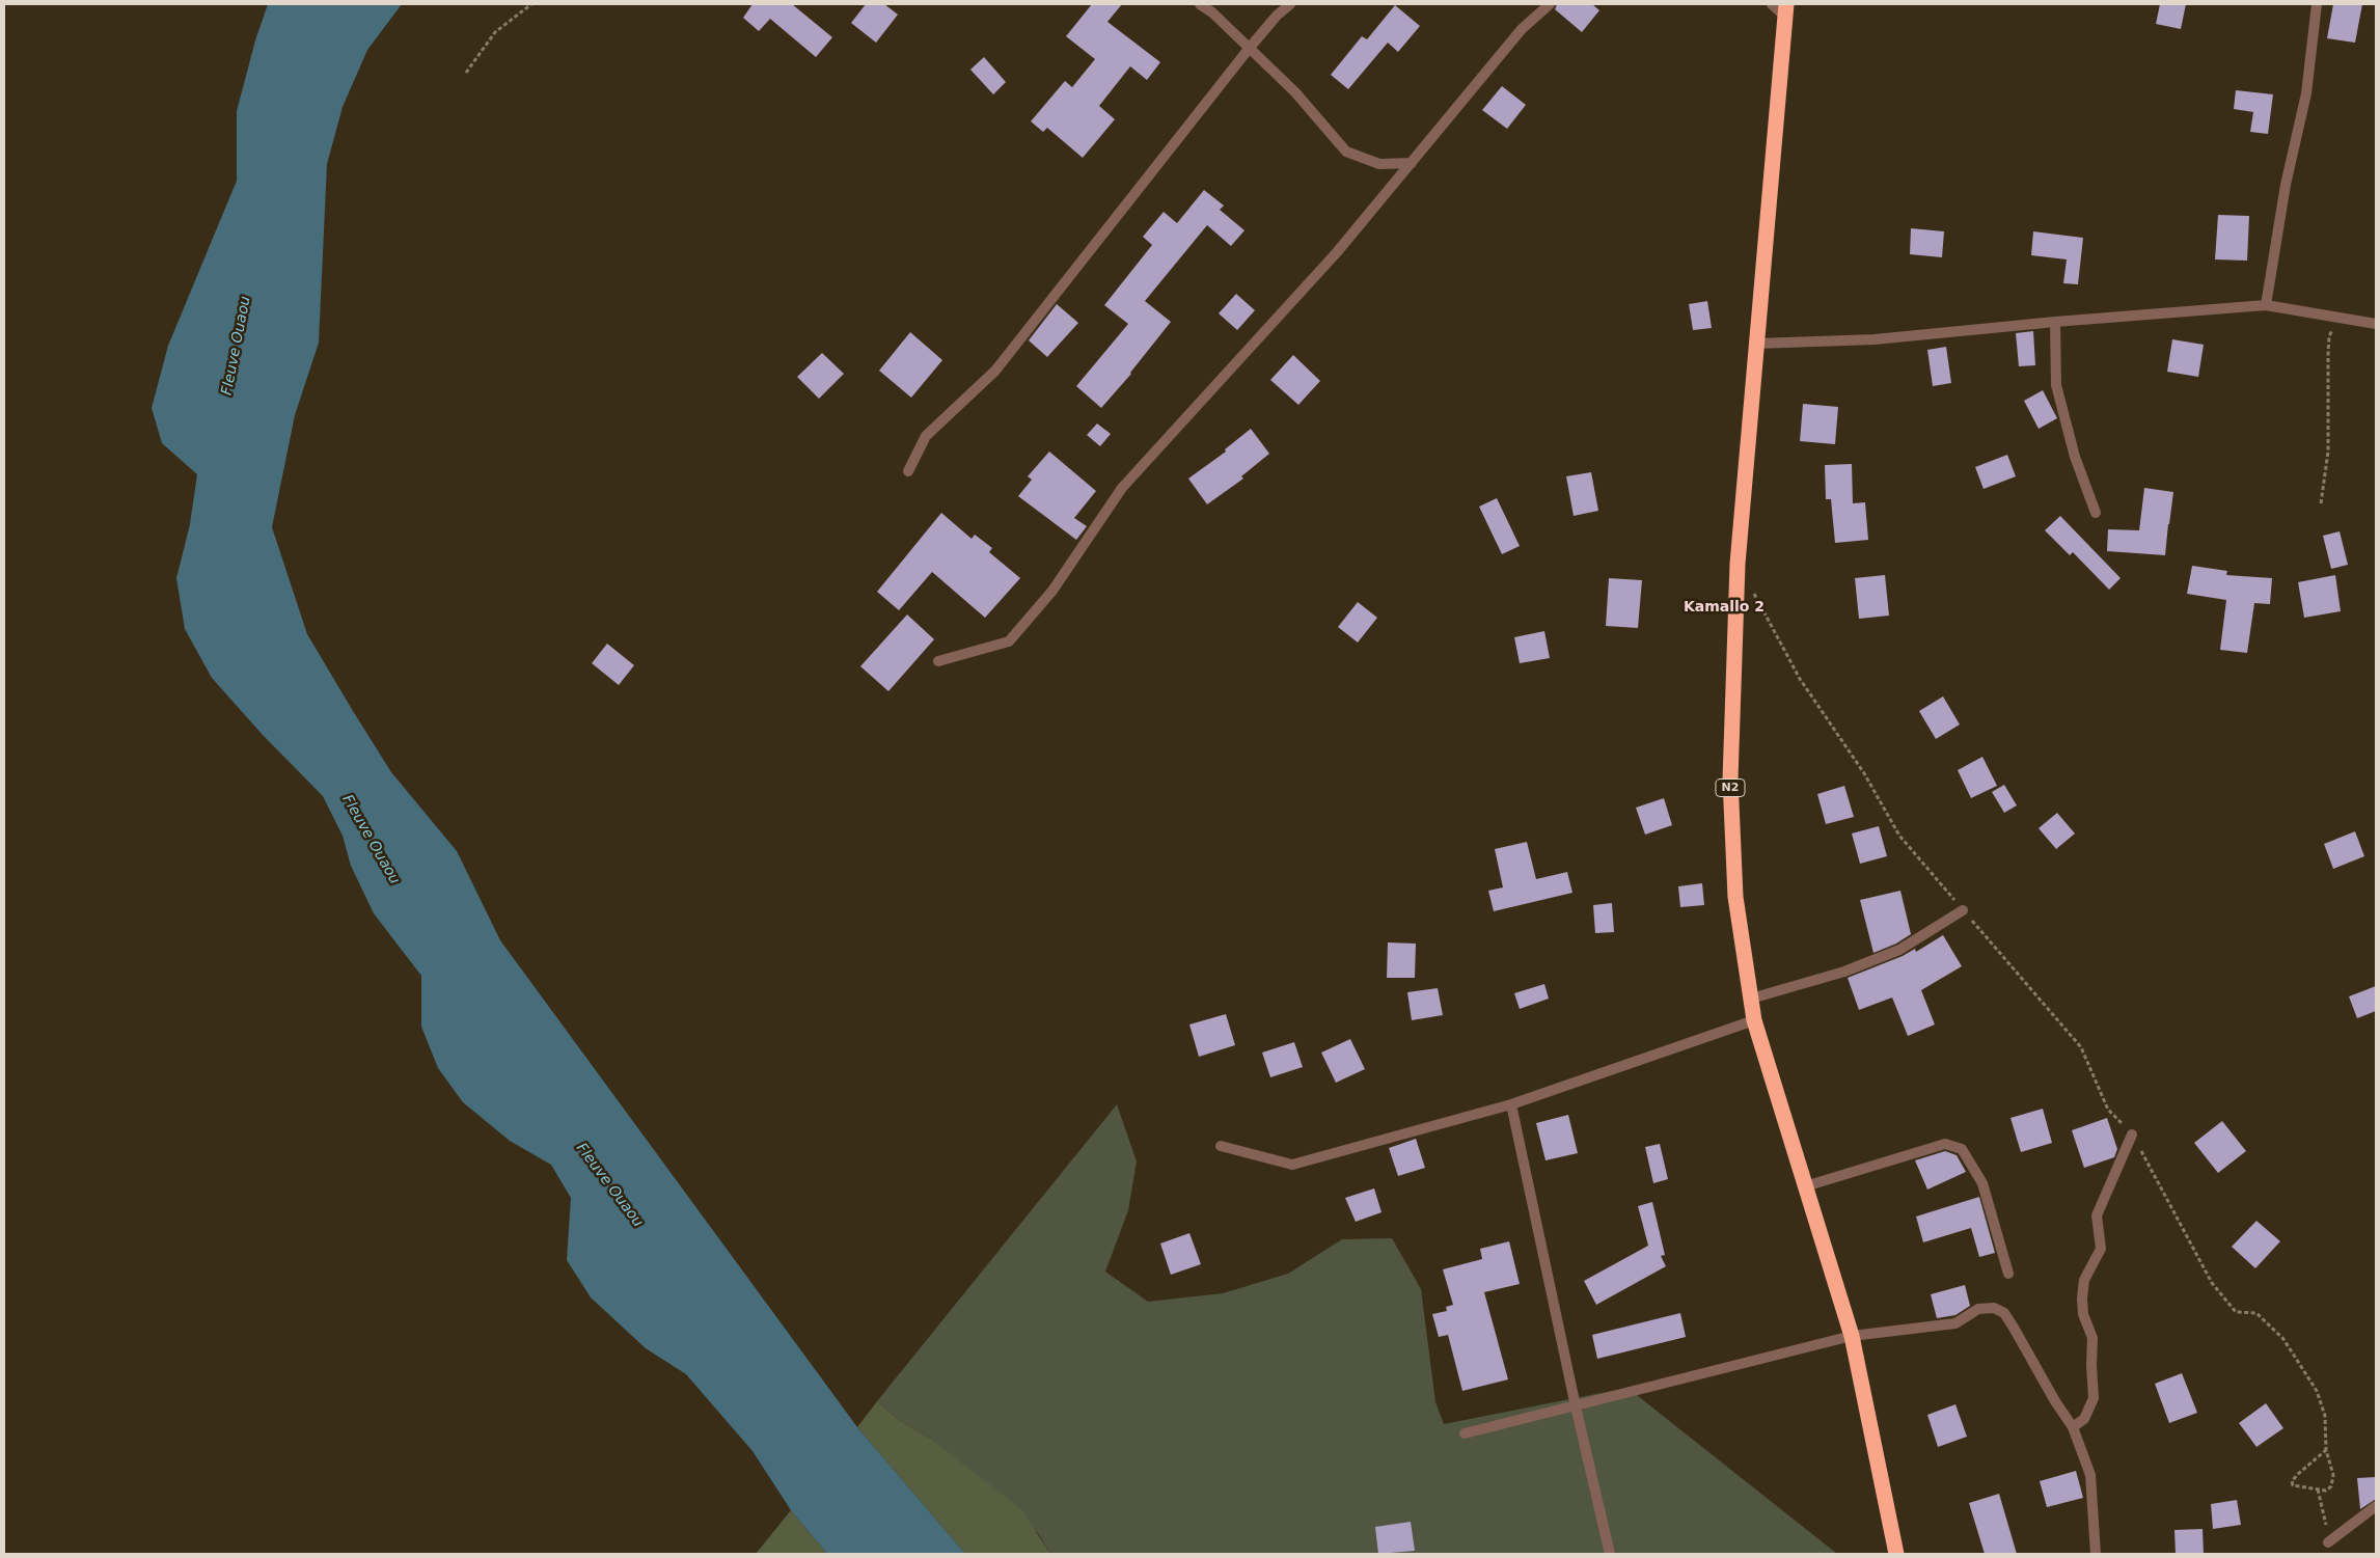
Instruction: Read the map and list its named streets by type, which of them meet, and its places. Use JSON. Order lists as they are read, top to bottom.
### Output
{
  "streets": {
    "highway": ["N2"]
  },
  "districts": ["Kamallo 2"],
  "water": ["Fleuve Ouaou"]
}
